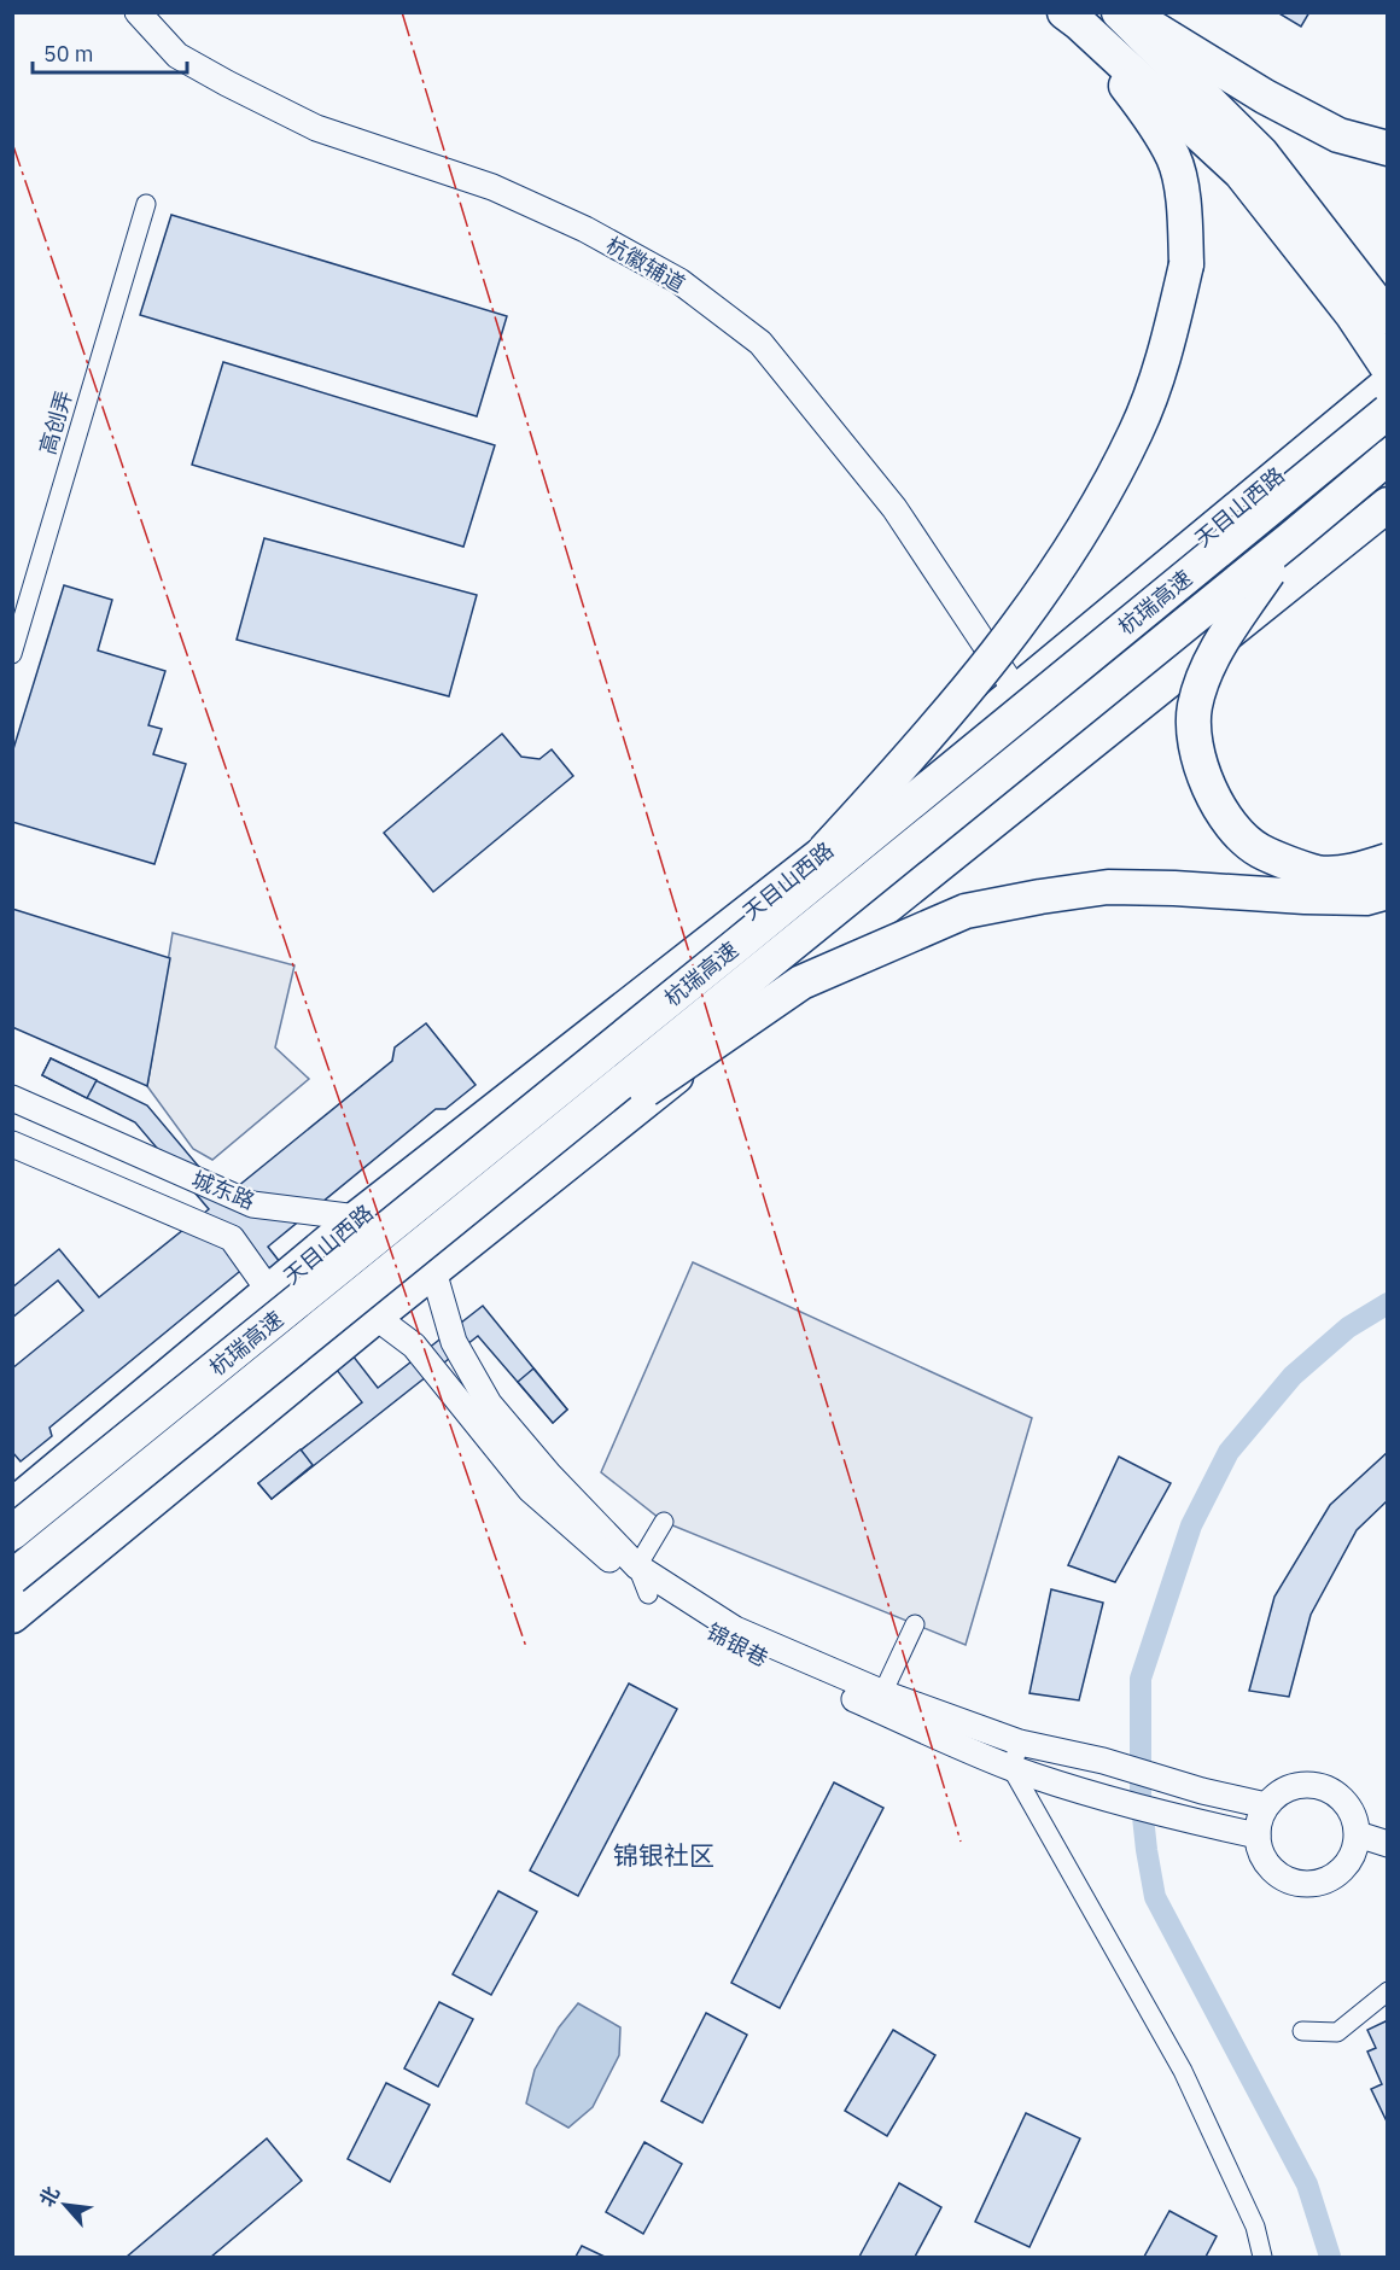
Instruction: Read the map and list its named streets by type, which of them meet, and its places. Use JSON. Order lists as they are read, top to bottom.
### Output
{
  "streets": {
    "highway": ["天目山西路", "杭瑞高速"],
    "main road": ["杭徽辅道", "城东路", "锦银巷"],
    "street": ["高创弄"]
  },
  "crossings": [
    ["杭徽辅道", "天目山西路"],
    ["天目山西路", "城东路"],
    ["杭瑞高速", "城东路"],
    ["杭瑞高速", "锦银巷"],
    ["城东路", "锦银巷"]
  ],
  "districts": ["锦银社区"],
  "scale_bar": "50 m",
  "north": "top left"
}
